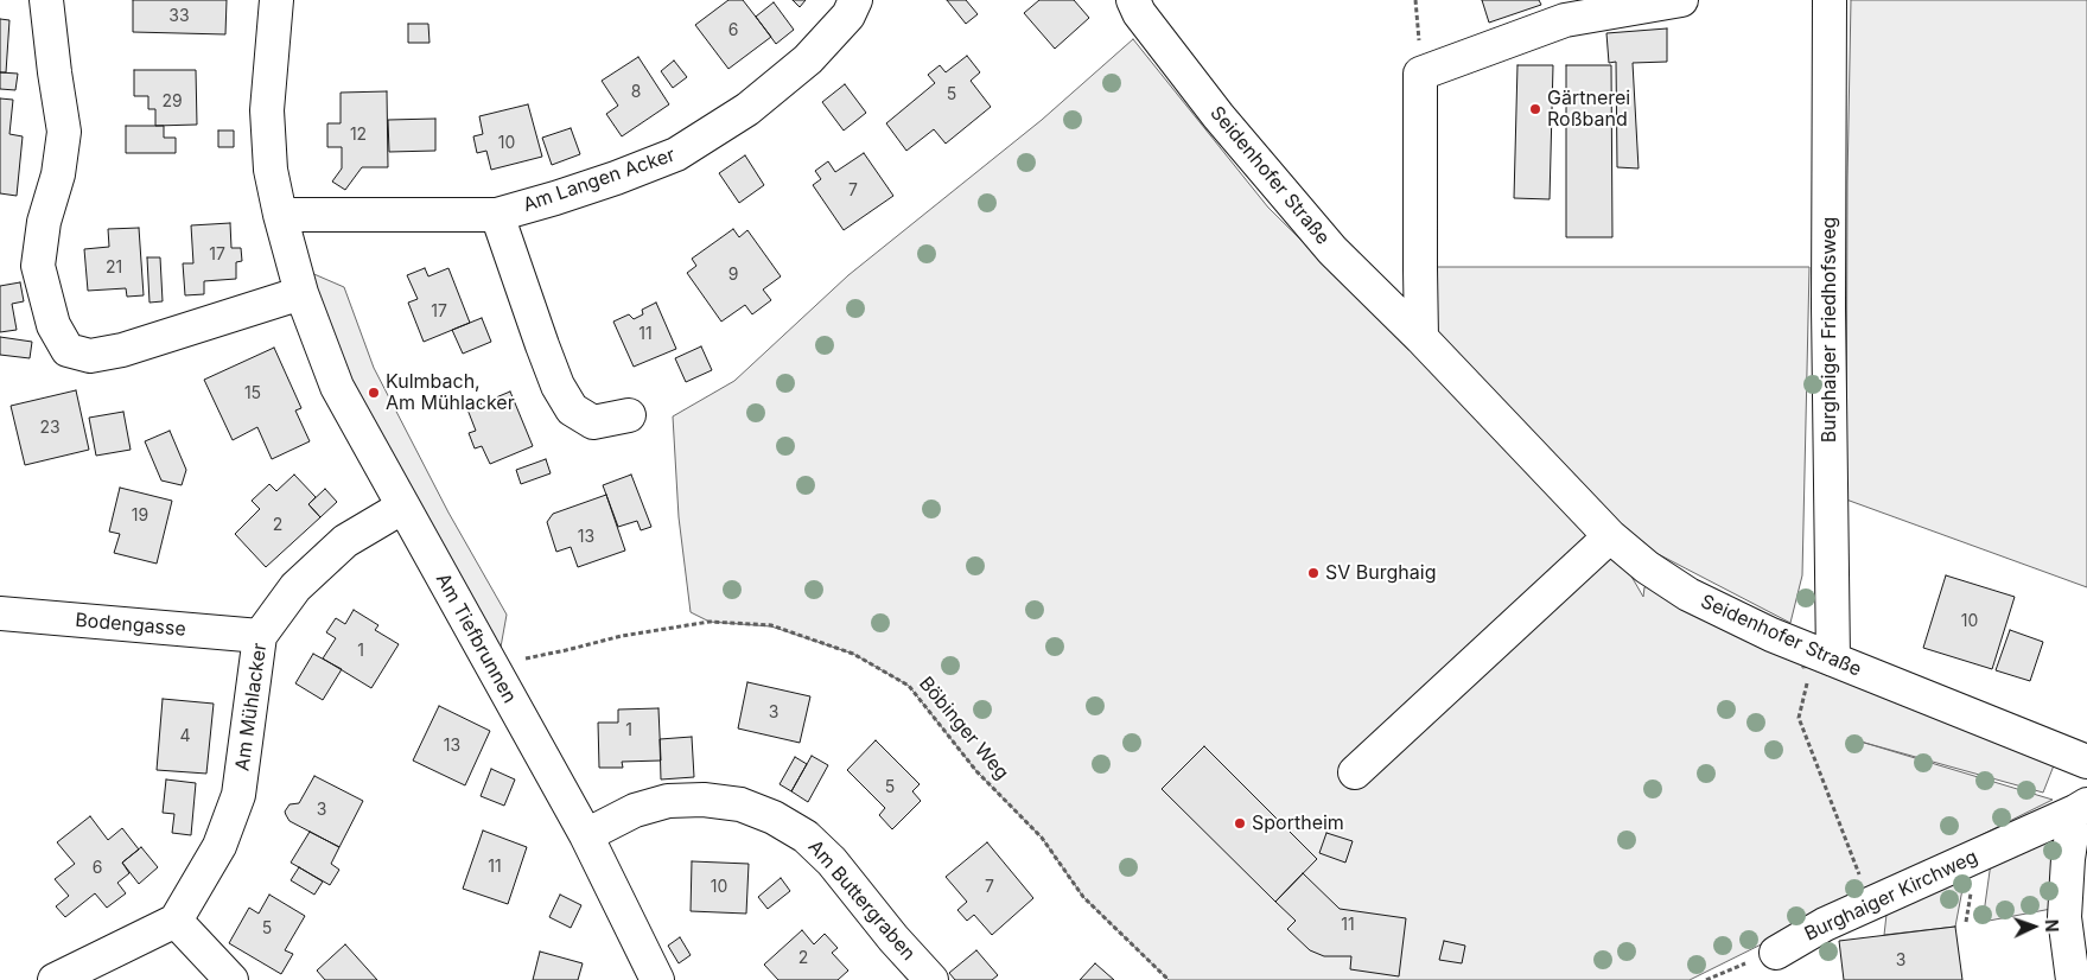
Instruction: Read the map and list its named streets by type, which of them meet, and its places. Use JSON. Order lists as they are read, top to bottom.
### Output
{
  "streets": {
    "street": [
      "Seidenhofer Straße",
      "Am Langen Acker",
      "Burghaiger Friedhofsweg",
      "Bodengasse",
      "Am Tiefbrunnen",
      "Am Mühlacker",
      "Burghaiger Kirchweg",
      "Am Buttergraben"
    ],
    "path": ["Böbinger Weg"]
  },
  "crossings": [
    ["Seidenhofer Straße", "Burghaiger Friedhofsweg"],
    ["Am Langen Acker", "Am Tiefbrunnen"],
    ["Bodengasse", "Am Mühlacker"],
    ["Am Tiefbrunnen", "Am Mühlacker"],
    ["Am Tiefbrunnen", "Böbinger Weg"],
    ["Am Tiefbrunnen", "Am Buttergraben"]
  ],
  "places": [
    "Gärtnerei Roßband",
    "Kulmbach, Am Mühlacker",
    "SV Burghaig",
    "Sportheim"
  ],
  "house_numbers": [
    "33",
    "6",
    "8",
    "5",
    "29",
    "12",
    "10",
    "7",
    "17",
    "21",
    "9",
    "17",
    "11",
    "15",
    "23",
    "19",
    "2",
    "13",
    "10",
    "1",
    "3",
    "1",
    "4",
    "13",
    "5",
    "3",
    "11",
    "6",
    "10",
    "7",
    "11",
    "5",
    "2",
    "3"
  ],
  "north": "right"
}
